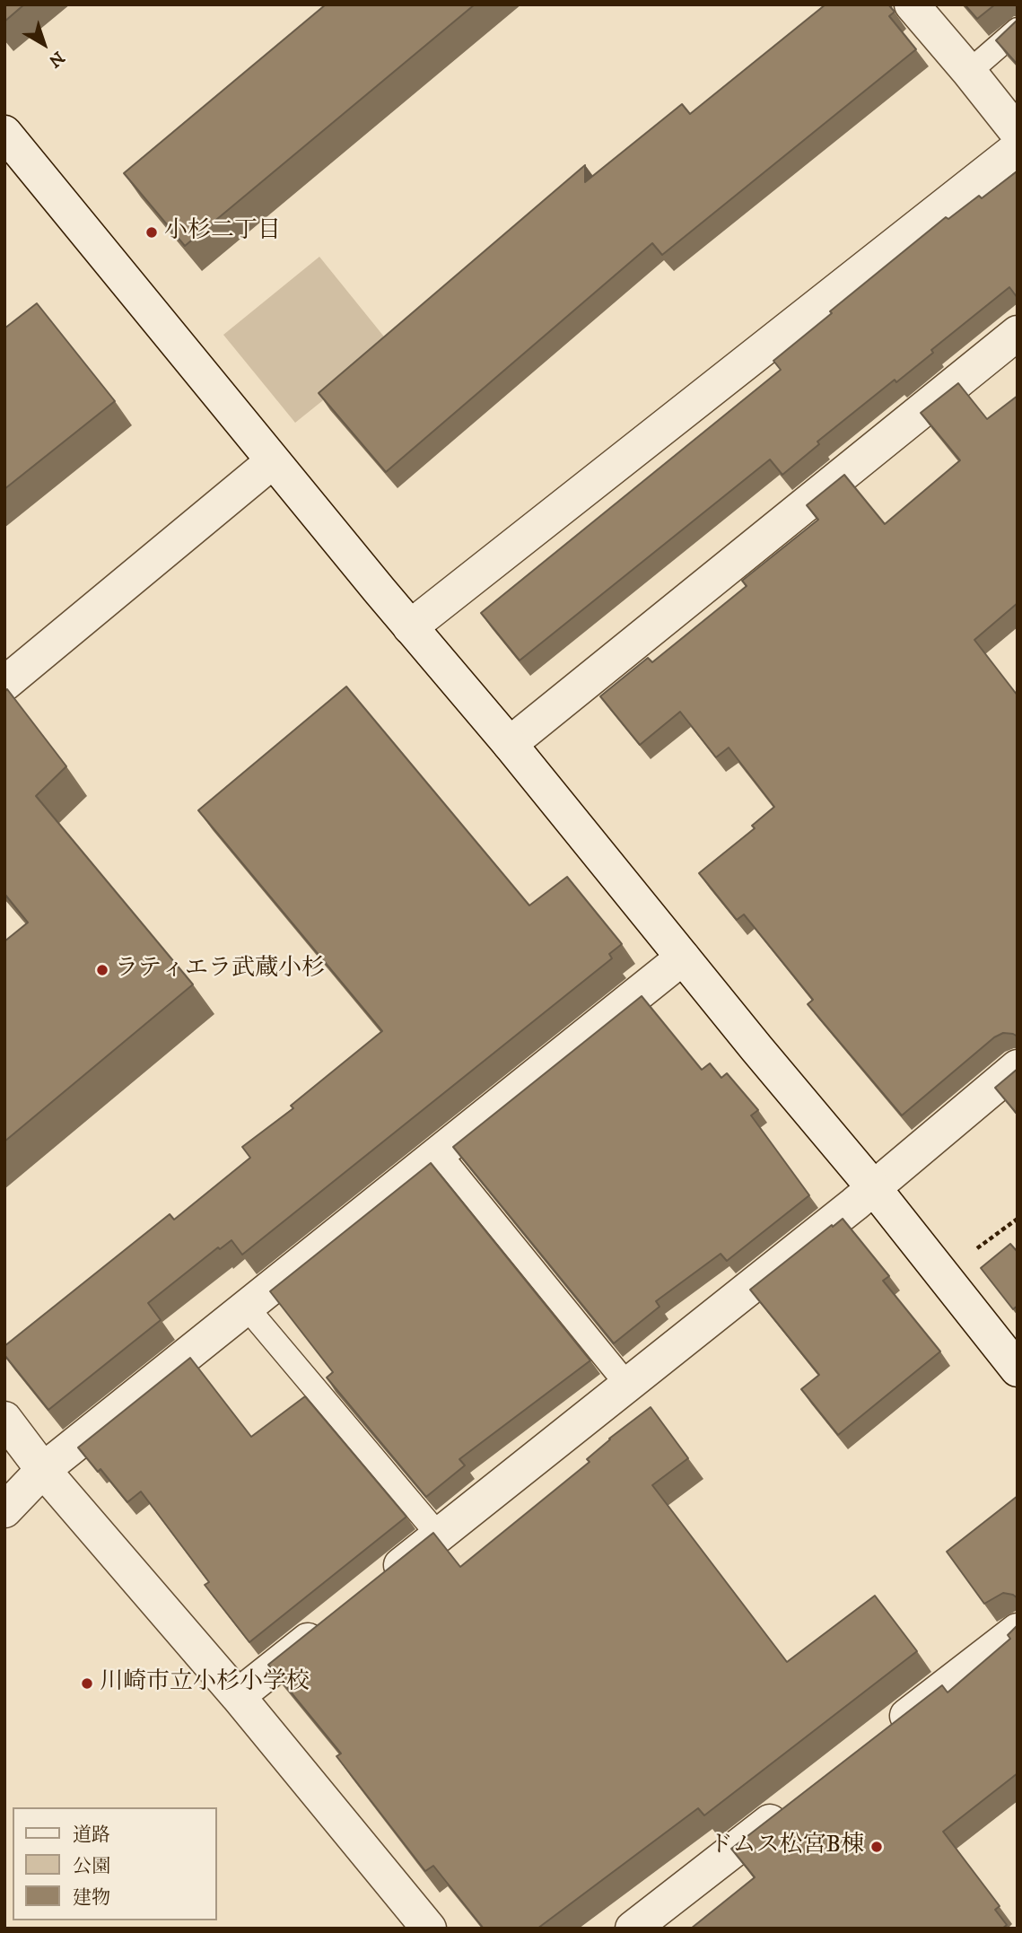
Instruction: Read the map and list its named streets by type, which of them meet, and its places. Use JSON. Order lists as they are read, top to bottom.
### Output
{
  "places": [
    "小杉二丁目",
    "ラティエラ武蔵小杉",
    "川崎市立小杉小学校",
    "ドムス松宮B棟"
  ],
  "legend": ["道路", "公園", "建物"],
  "north": "bottom right"
}
